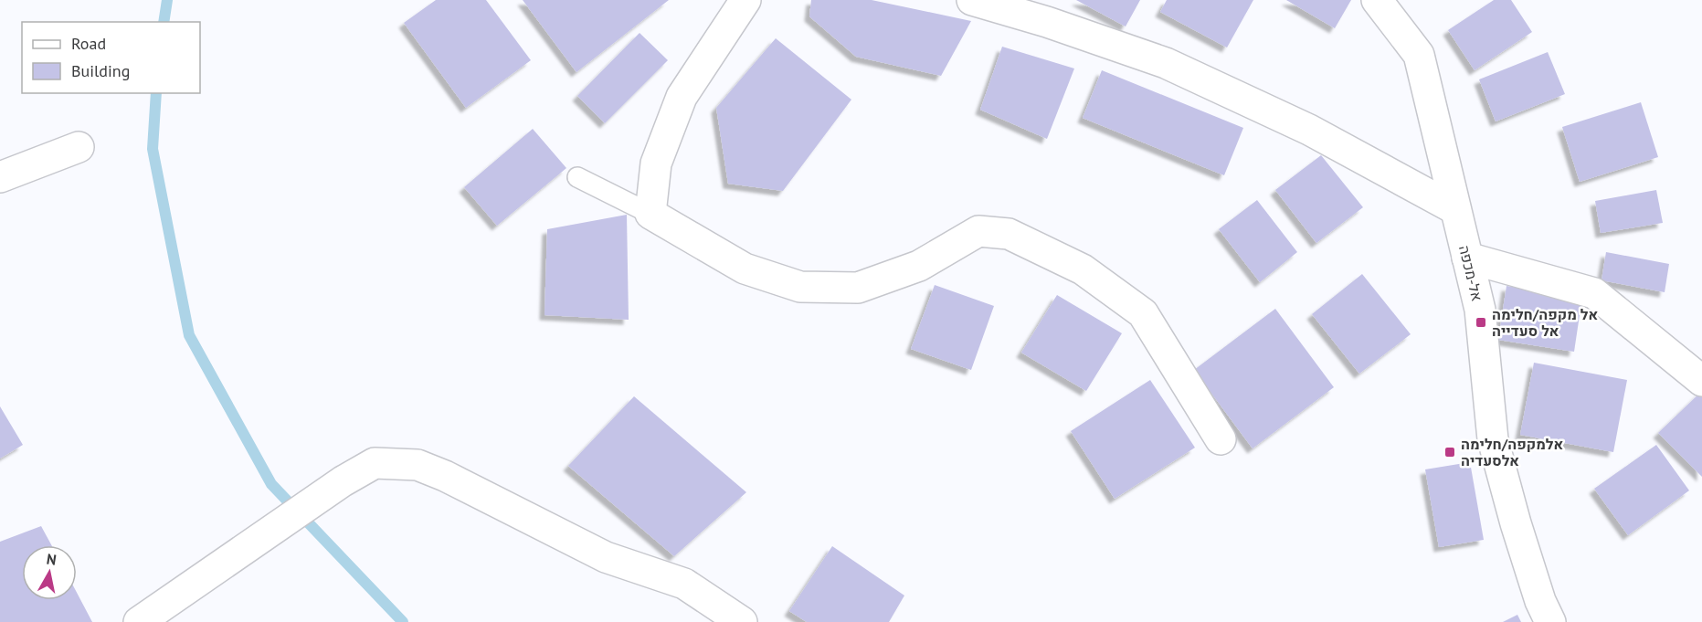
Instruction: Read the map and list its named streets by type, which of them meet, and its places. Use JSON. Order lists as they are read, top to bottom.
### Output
{
  "streets": {
    "street": ["אל-מכפה"]
  },
  "places": {
    "transit": ["אל מקפה/חלימה אל סעדייה", "אלמקפה/חלימה אלסעדיה"]
  },
  "legend": ["Road", "Building"],
  "north": "top"
}
